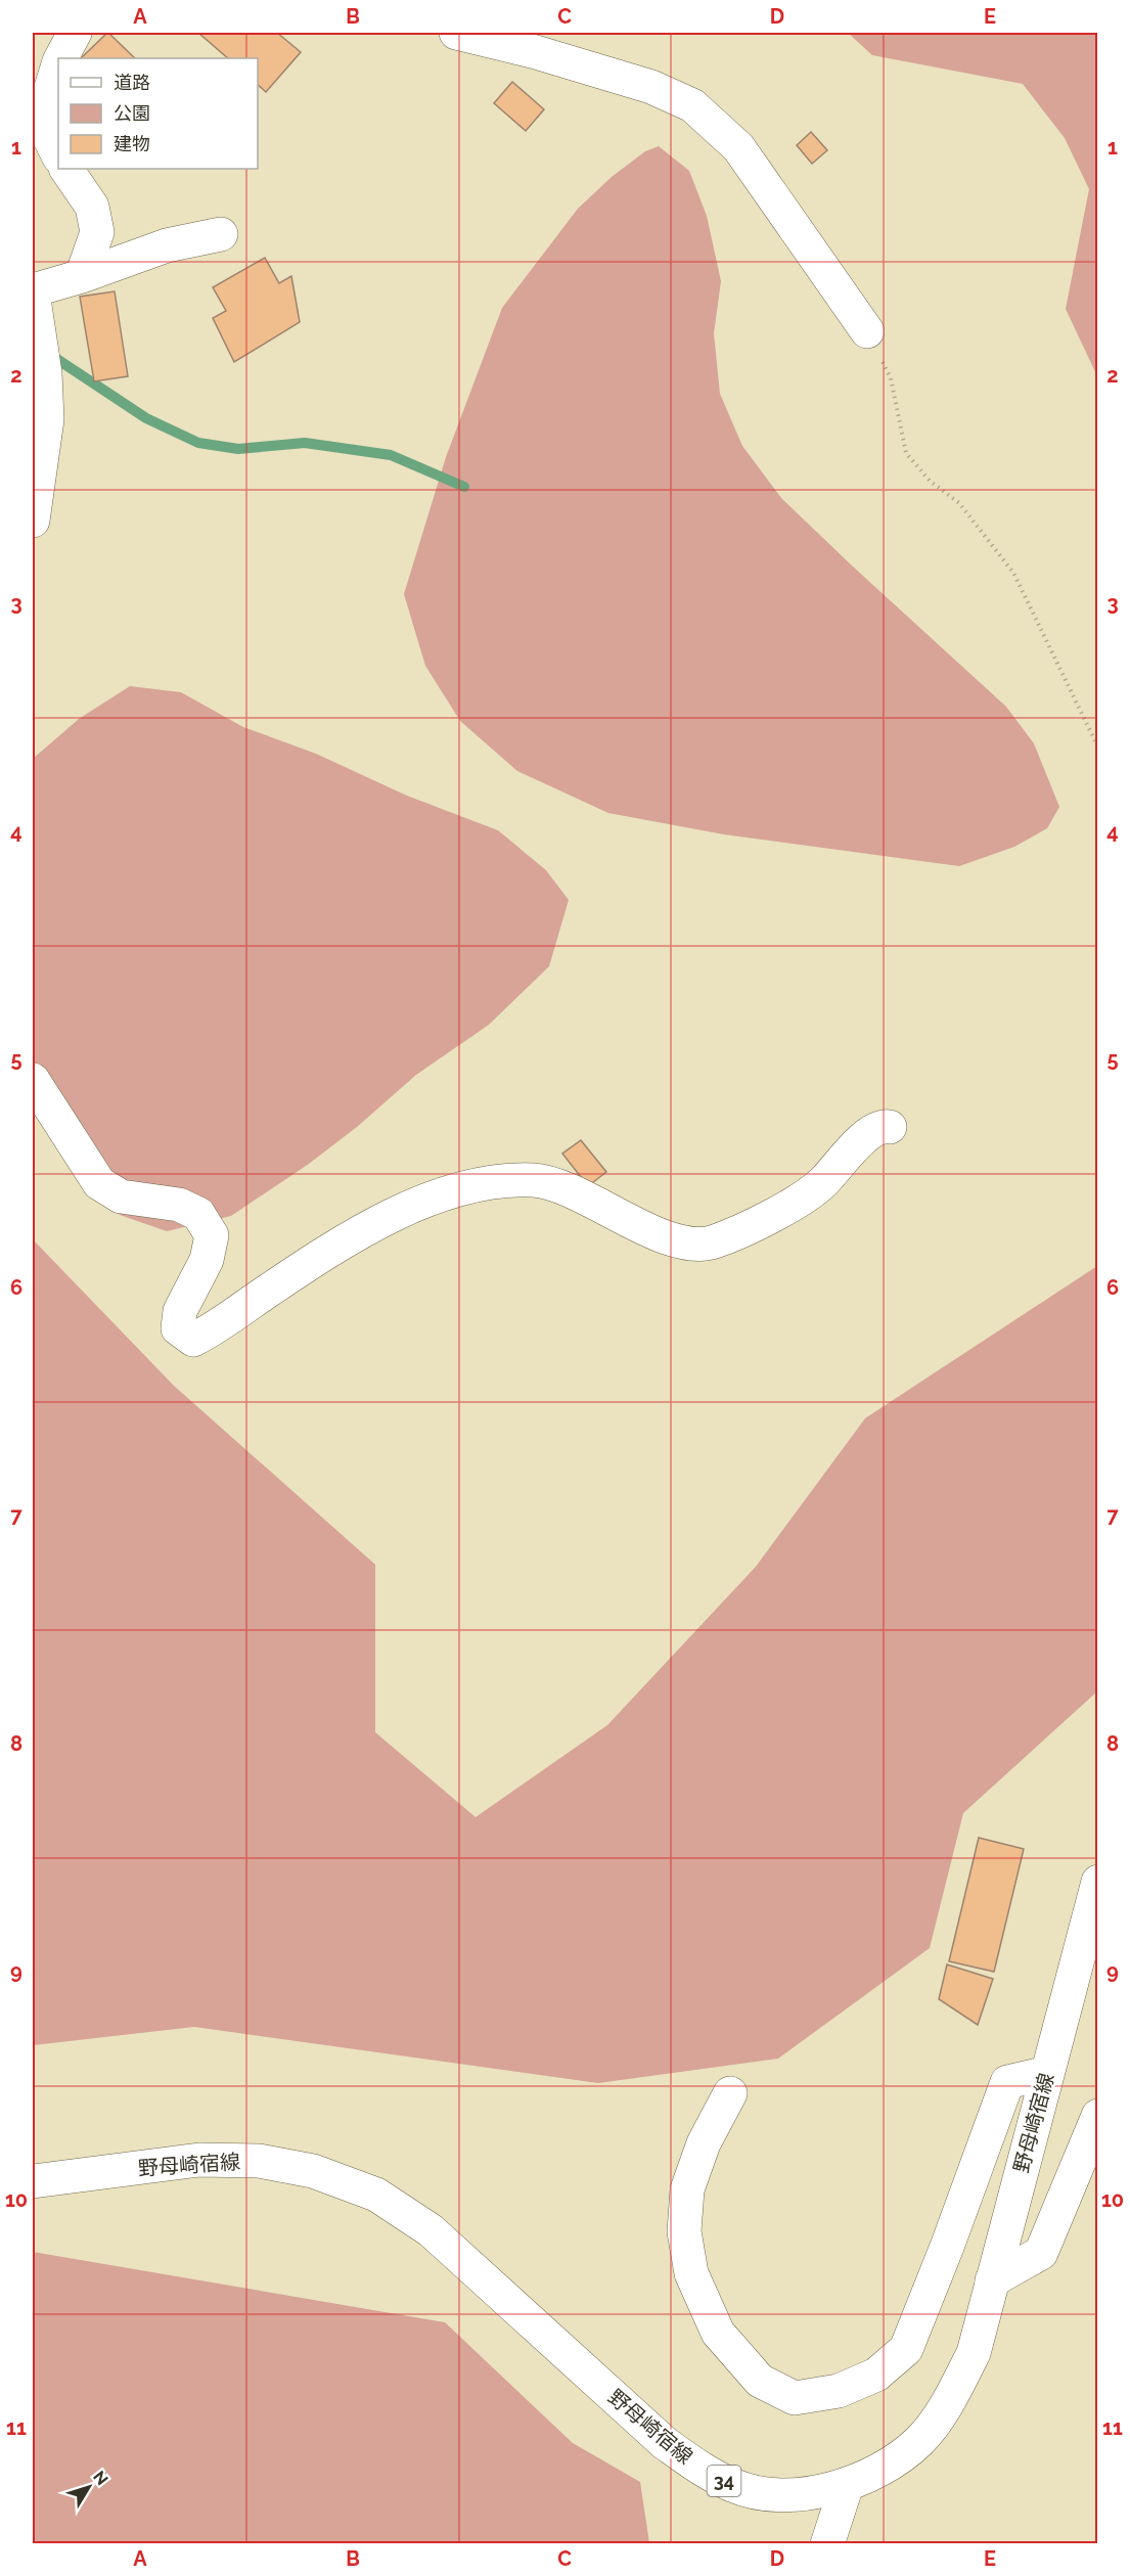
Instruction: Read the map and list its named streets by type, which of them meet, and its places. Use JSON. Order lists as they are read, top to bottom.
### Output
{
  "streets": {
    "street": ["野母崎宿線", "34"]
  },
  "legend": ["道路", "公園", "建物"],
  "north": "top right",
  "grid": {
    "columns": [
      "A",
      "B",
      "C",
      "D",
      "E"
    ],
    "rows": [
      "1",
      "2",
      "3",
      "4",
      "5",
      "6",
      "7",
      "8",
      "9",
      "10",
      "11"
    ]
  }
}
